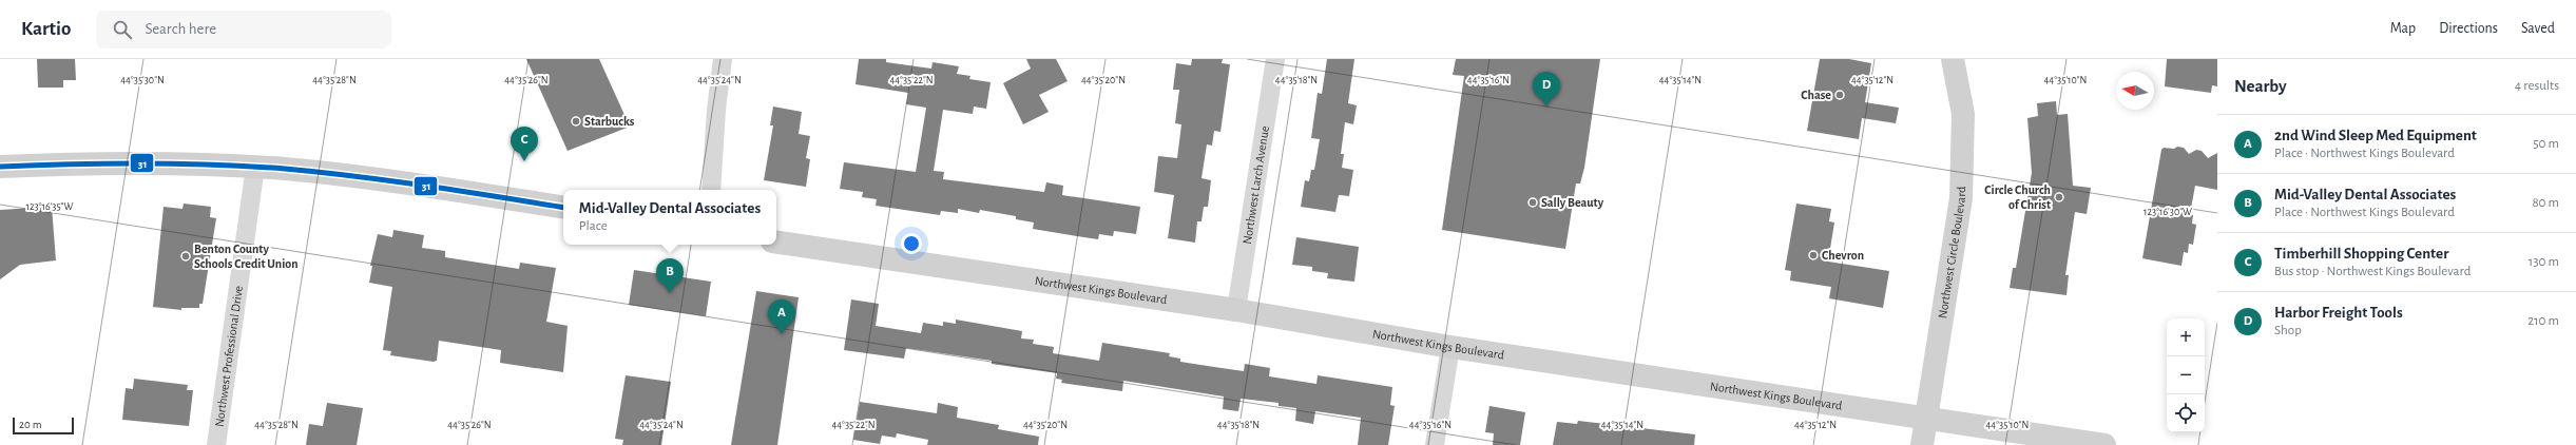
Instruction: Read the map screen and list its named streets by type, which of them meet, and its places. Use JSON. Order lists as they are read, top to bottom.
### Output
{
  "streets": {
    "main road": ["Northwest Circle Boulevard", "Northwest Kings Boulevard"],
    "street": ["Northwest Larch Avenue", "Northwest Professional Drive"]
  },
  "crossings": [
    ["Northwest Larch Avenue", "Northwest Kings Boulevard"],
    ["Northwest Circle Boulevard", "Northwest Kings Boulevard"]
  ],
  "places": [
    "Chase",
    "Starbucks",
    "Circle Church of Christ",
    "Sally Beauty",
    "Chevron",
    "Benton County Schools Credit Union"
  ],
  "lines": ["transit line 31"],
  "scale_bar": "20 m",
  "north": "left",
  "page": {
    "header": "Kartio",
    "search": "Search here",
    "nav": ["Map", "Directions", "Saved"],
    "heading": ["Nearby", "4 results"],
    "pins": [
      "D",
      "C",
      "B",
      "A"
    ],
    "list": [
      {
        "mark": "A",
        "name": "2nd Wind Sleep Med Equipment",
        "note": "Place · Northwest Kings Boulevard",
        "value": "50 m"
      },
      {
        "mark": "B",
        "name": "Mid-Valley Dental Associates",
        "note": "Place · Northwest Kings Boulevard",
        "value": "80 m"
      },
      {
        "mark": "C",
        "name": "Timberhill Shopping Center",
        "note": "Bus stop · Northwest Kings Boulevard",
        "value": "130 m"
      },
      {
        "mark": "D",
        "name": "Harbor Freight Tools",
        "note": "Shop",
        "value": "210 m"
      }
    ],
    "popup": ["Mid-Valley Dental Associates", "Place"],
    "map_buttons": ["+", "−"],
    "scale": "20 m"
  },
  "coordinates": [
    "44°35'30\"N",
    "44°35'28\"N",
    "44°35'26\"N",
    "44°35'24\"N",
    "44°35'20\"N",
    "44°35'16\"N",
    "44°35'14\"N",
    "44°35'12\"N",
    "44°35'10\"N",
    "44°35'22\"N",
    "44°35'18\"N",
    "123°16'35\"W",
    "123°16'30\"W"
  ]
}
